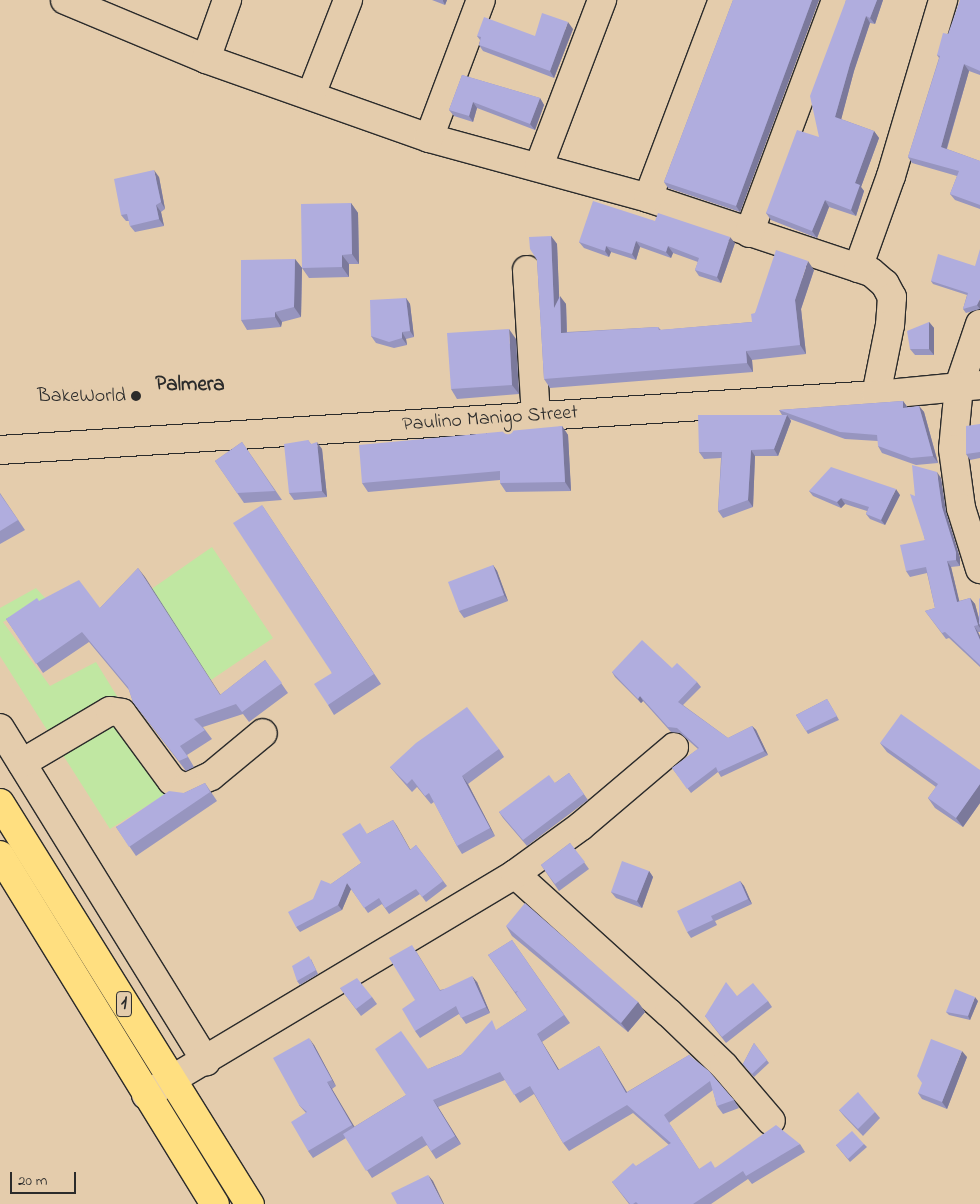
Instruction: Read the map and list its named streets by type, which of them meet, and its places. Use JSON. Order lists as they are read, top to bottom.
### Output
{
  "streets": {
    "highway": ["1"],
    "street": ["Paulino Manigo Street"]
  },
  "districts": ["Palmera"],
  "places": ["BakeWorld"],
  "scale_bar": "20 m"
}
